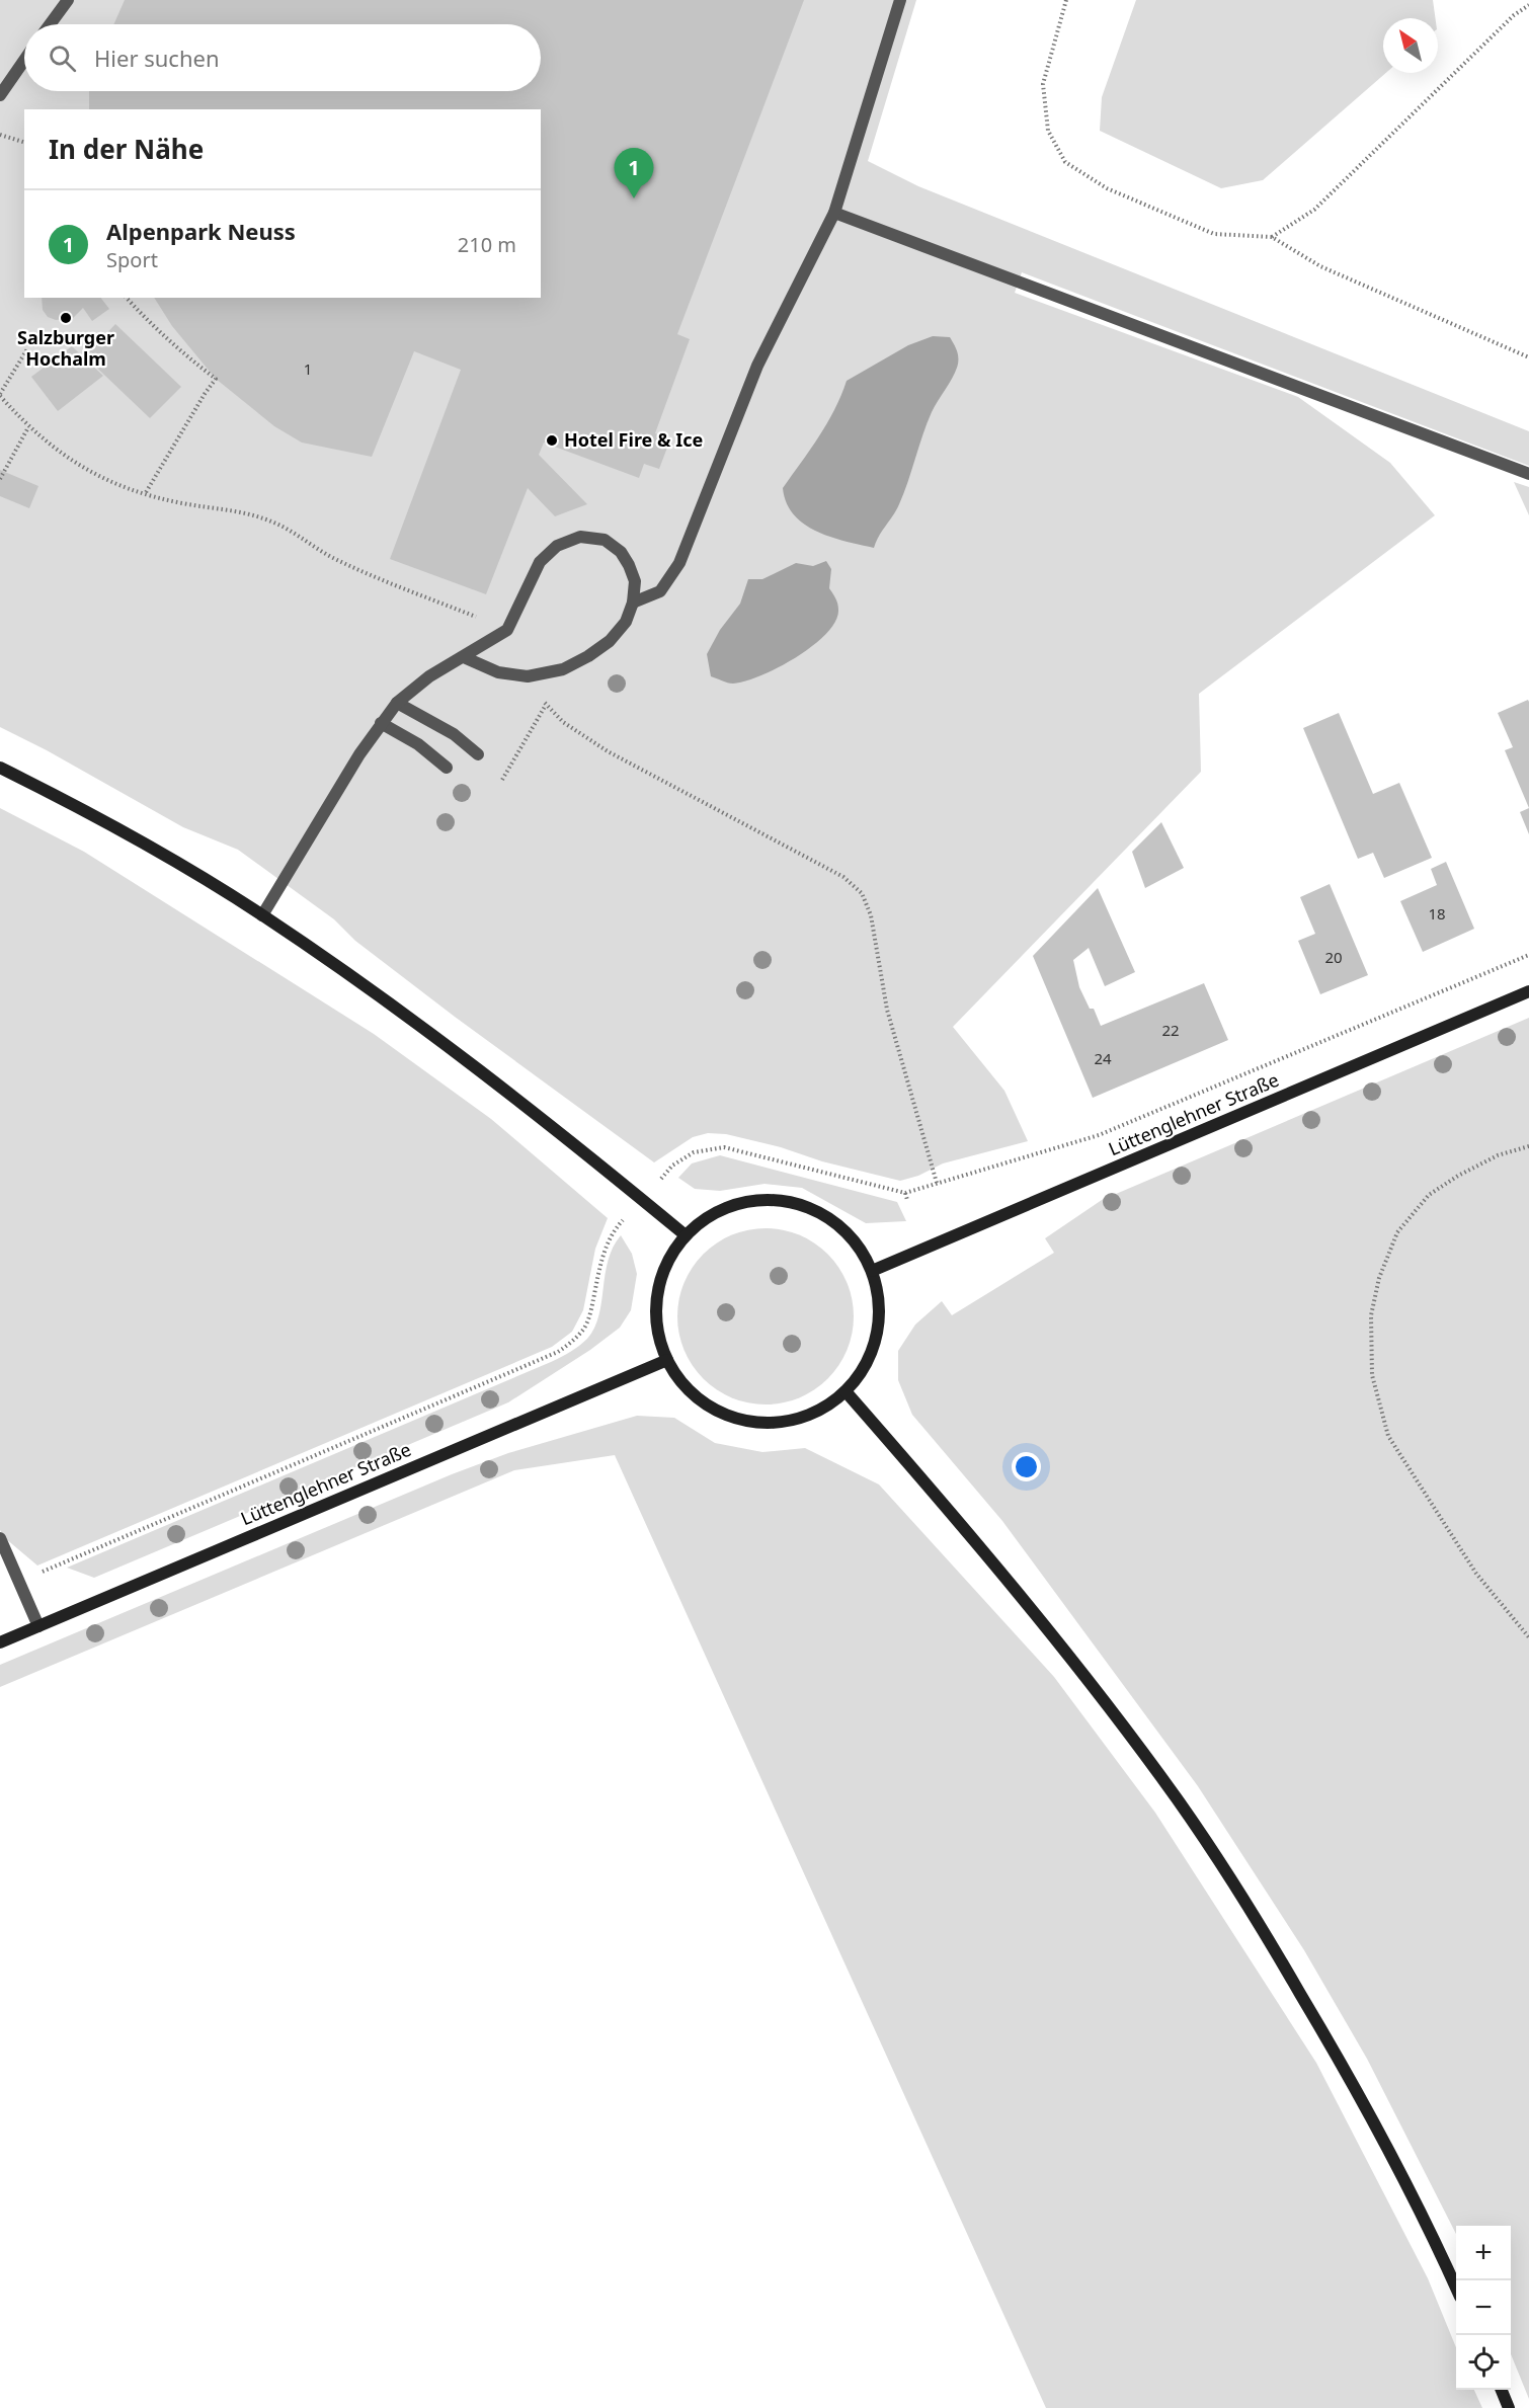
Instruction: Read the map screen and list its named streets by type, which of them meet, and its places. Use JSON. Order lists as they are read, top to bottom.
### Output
{
  "streets": {
    "main road": ["Lüttenglehner Straße"]
  },
  "places": ["Salzburger Hochalm", "Hotel Fire & Ice"],
  "house_numbers": [
    "1",
    "18",
    "20",
    "22",
    "24"
  ],
  "north": "top left",
  "page": {
    "search": "Hier suchen",
    "heading": "In der Nähe",
    "pins": "1",
    "list": [
      {
        "mark": "1",
        "name": "Alpenpark Neuss",
        "note": "Sport",
        "value": "210 m"
      }
    ],
    "map_buttons": ["+", "−"]
  }
}
